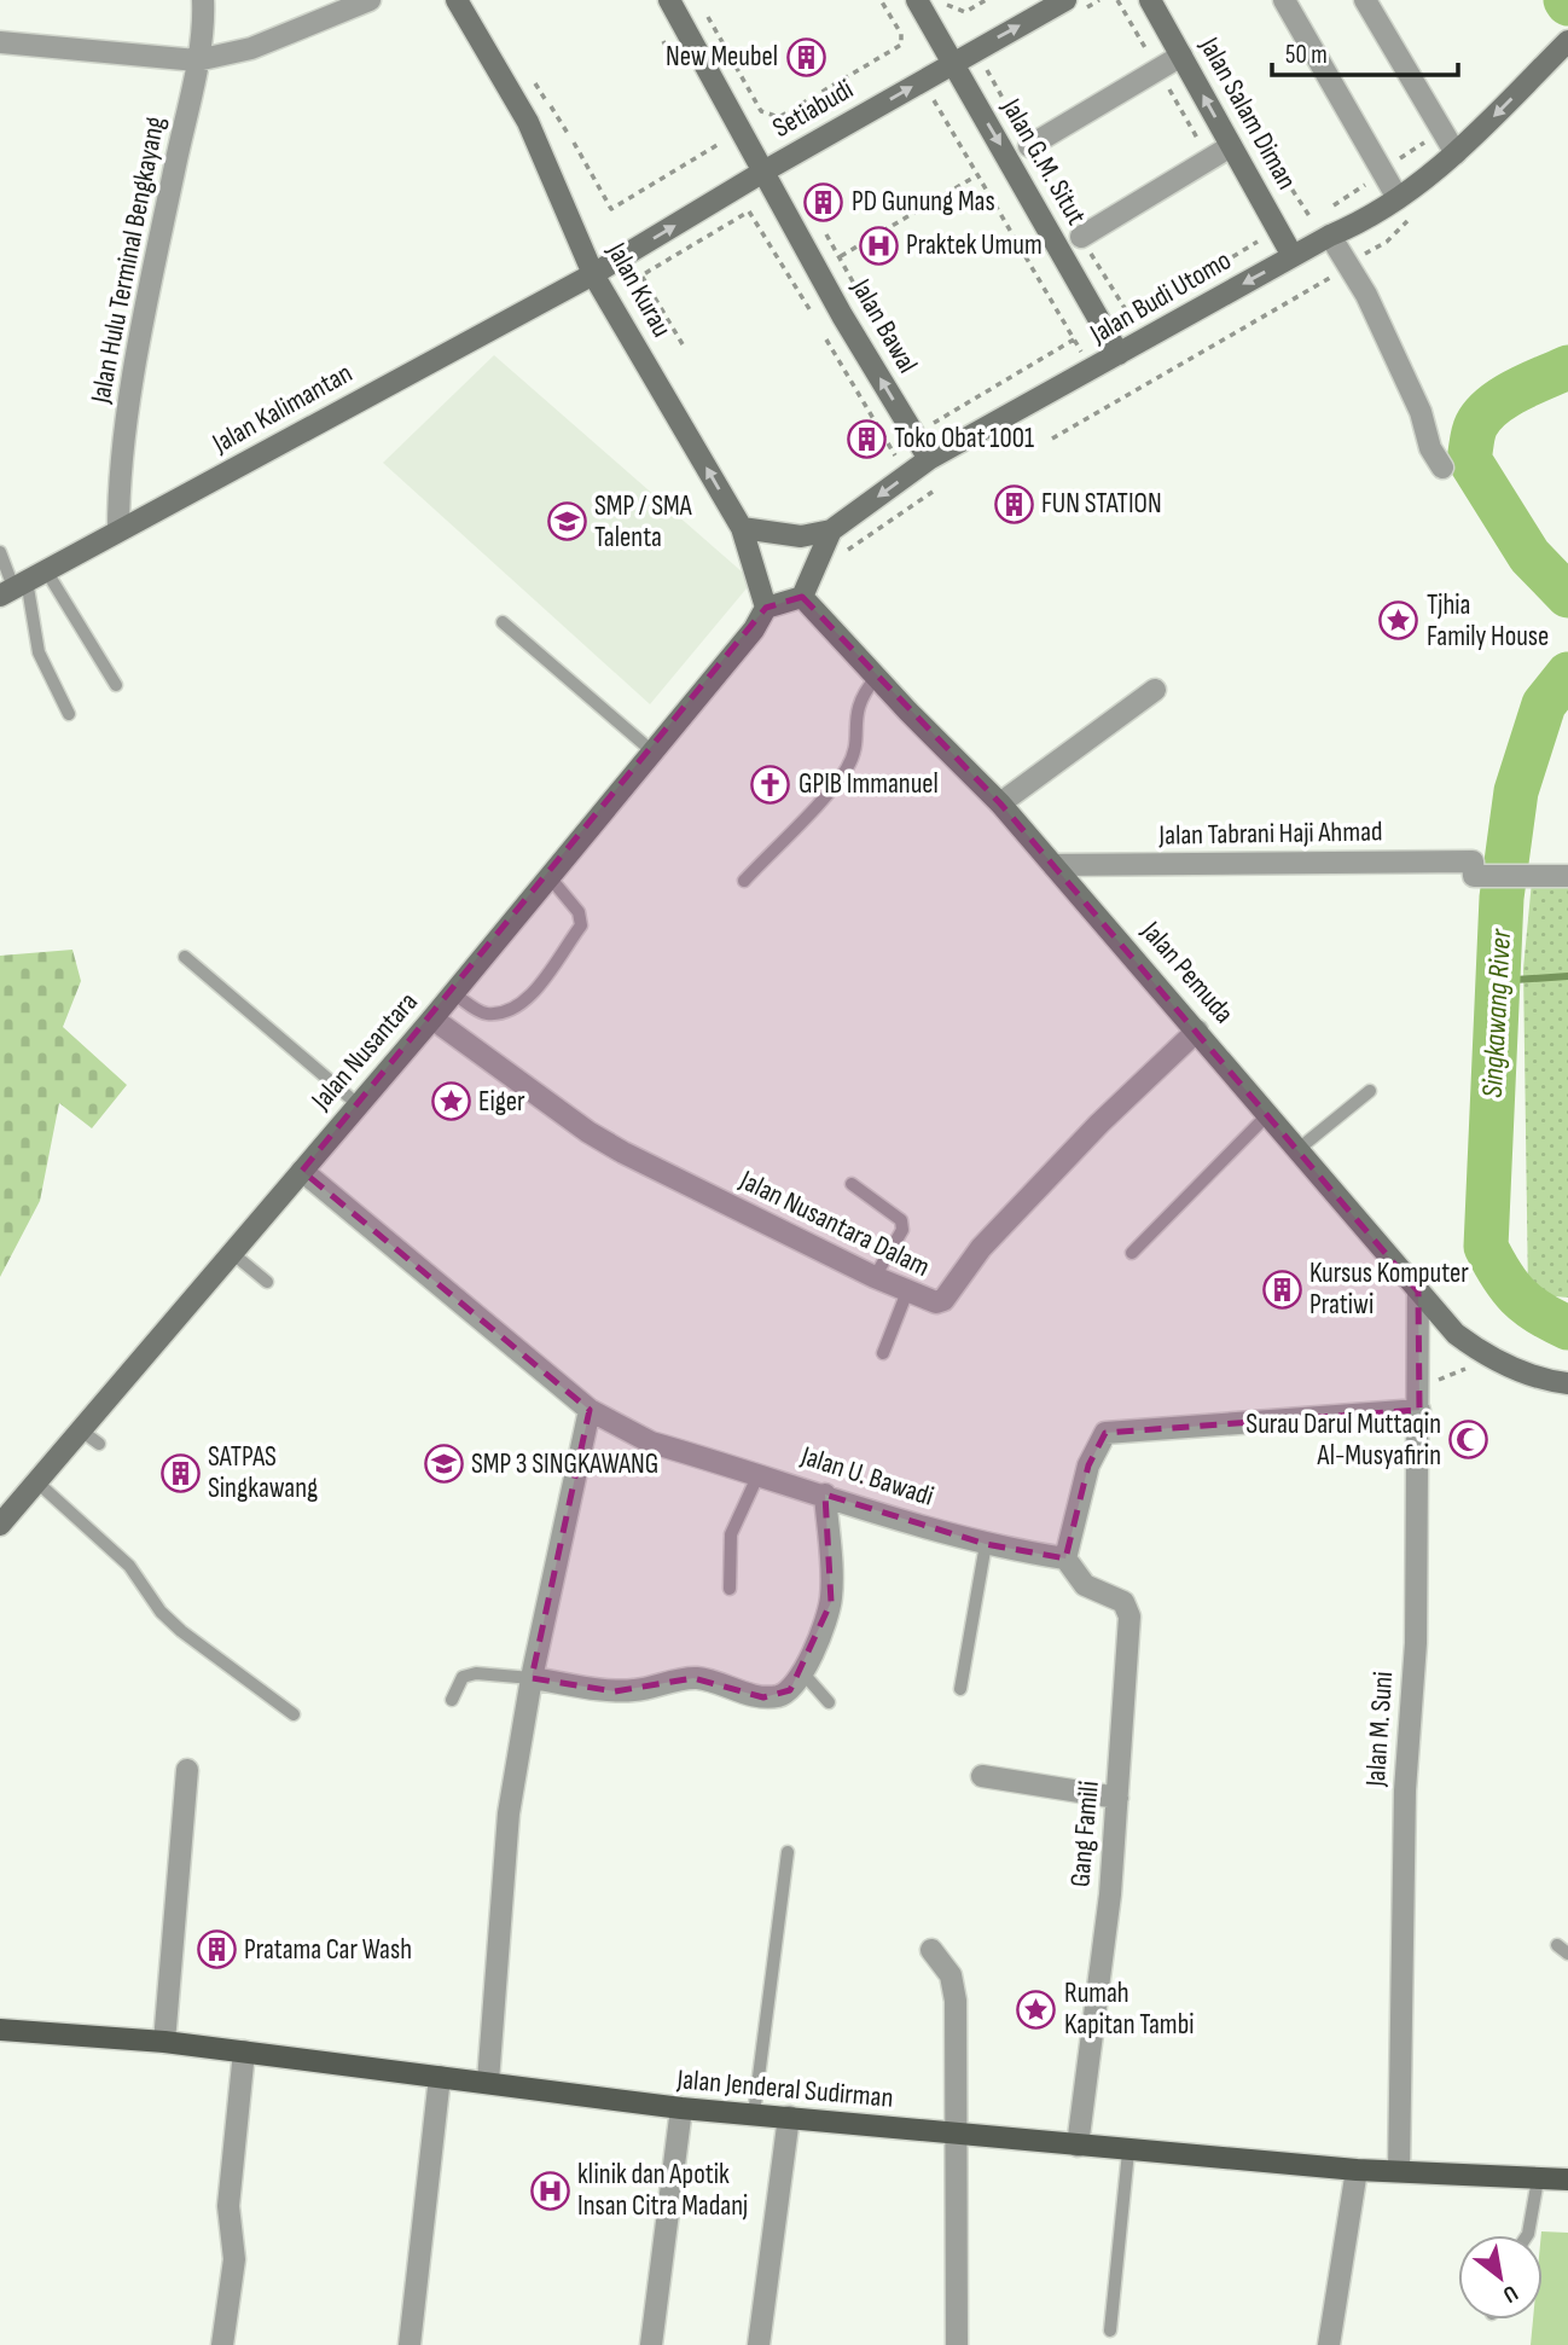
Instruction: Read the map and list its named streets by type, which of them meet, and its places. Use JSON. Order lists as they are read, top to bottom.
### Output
{
  "streets": {
    "main road": [
      "Setiabudi",
      "Jalan Salam Diman",
      "Jalan G.M. Situt",
      "Jalan Kurau",
      "Jalan Budi Utomo",
      "Jalan Bawal",
      "Jalan Kalimantan",
      "Jalan Pemuda",
      "Jalan Nusantara",
      "Jalan Jenderal Sudirman"
    ],
    "street": [
      "Jalan Hulu Terminal Bengkayang",
      "Jalan Tabrani Haji Ahmad",
      "Jalan Nusantara Dalam",
      "Jalan U. Bawadi",
      "Jalan M. Suni",
      "Gang Famili"
    ]
  },
  "crossings": [
    ["Setiabudi", "Jalan G.M. Situt"],
    ["Setiabudi", "Jalan Kurau"],
    ["Setiabudi", "Jalan Bawal"],
    ["Setiabudi", "Jalan Kalimantan"],
    ["Jalan Salam Diman", "Jalan Budi Utomo"],
    ["Jalan G.M. Situt", "Jalan Budi Utomo"],
    ["Jalan Hulu Terminal Bengkayang", "Jalan Kalimantan"],
    ["Jalan Kurau", "Jalan Kalimantan"],
    ["Jalan Kurau", "Jalan Nusantara"],
    ["Jalan Budi Utomo", "Jalan Bawal"],
    ["Jalan Tabrani Haji Ahmad", "Jalan Pemuda"],
    ["Jalan Pemuda", "Jalan Nusantara Dalam"],
    ["Jalan Pemuda", "Jalan M. Suni"],
    ["Jalan Nusantara", "Jalan Nusantara Dalam"],
    ["Jalan Nusantara", "Jalan U. Bawadi"],
    ["Jalan U. Bawadi", "Gang Famili"],
    ["Jalan M. Suni", "Jalan Jenderal Sudirman"],
    ["Gang Famili", "Jalan Jenderal Sudirman"]
  ],
  "one_way": [
    "Setiabudi",
    "Jalan Salam Diman",
    "Jalan G.M. Situt",
    "Jalan Kurau",
    "Jalan Budi Utomo",
    "Jalan Bawal"
  ],
  "water": ["Singkawang River"],
  "places": {
    "building": [
      "New Meubel",
      "PD Gunung Mas",
      "Toko Obat 1001",
      "FUN STATION",
      "Kursus Komputer Pratiwi",
      "SATPAS Singkawang",
      "Pratama Car Wash"
    ],
    "hospital": ["Praktek Umum", "klinik dan Apotik Insan Citra Madanj"],
    "school or university": ["SMP / SMA Talenta", "SMP 3 SINGKAWANG"],
    "place": ["Tjhia Family House", "Eiger", "Rumah Kapitan Tambi"],
    "church": ["GPIB Immanuel"],
    "mosque": ["Surau Darul Muttaqin Al-Musyafirin"]
  },
  "scale_bar": "50 m",
  "north": "bottom right"
}
